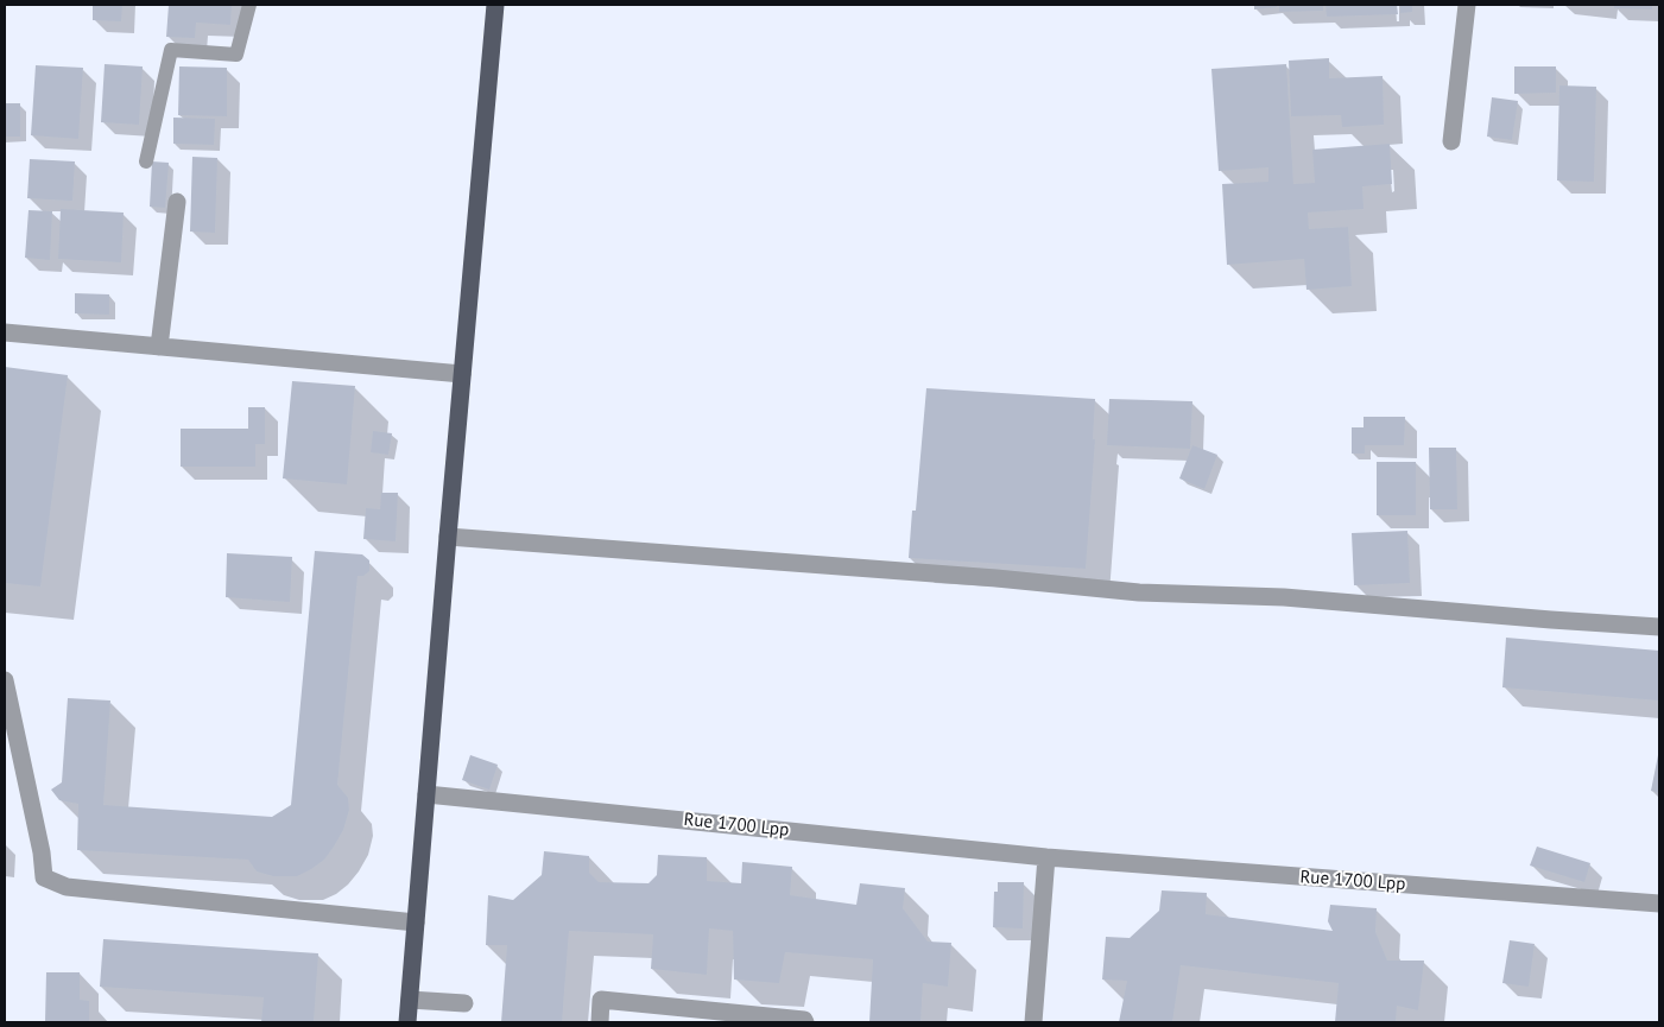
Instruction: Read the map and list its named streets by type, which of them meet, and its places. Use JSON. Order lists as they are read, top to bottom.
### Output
{
  "streets": {
    "street": ["Rue 1700 Lpp"]
  }
}
